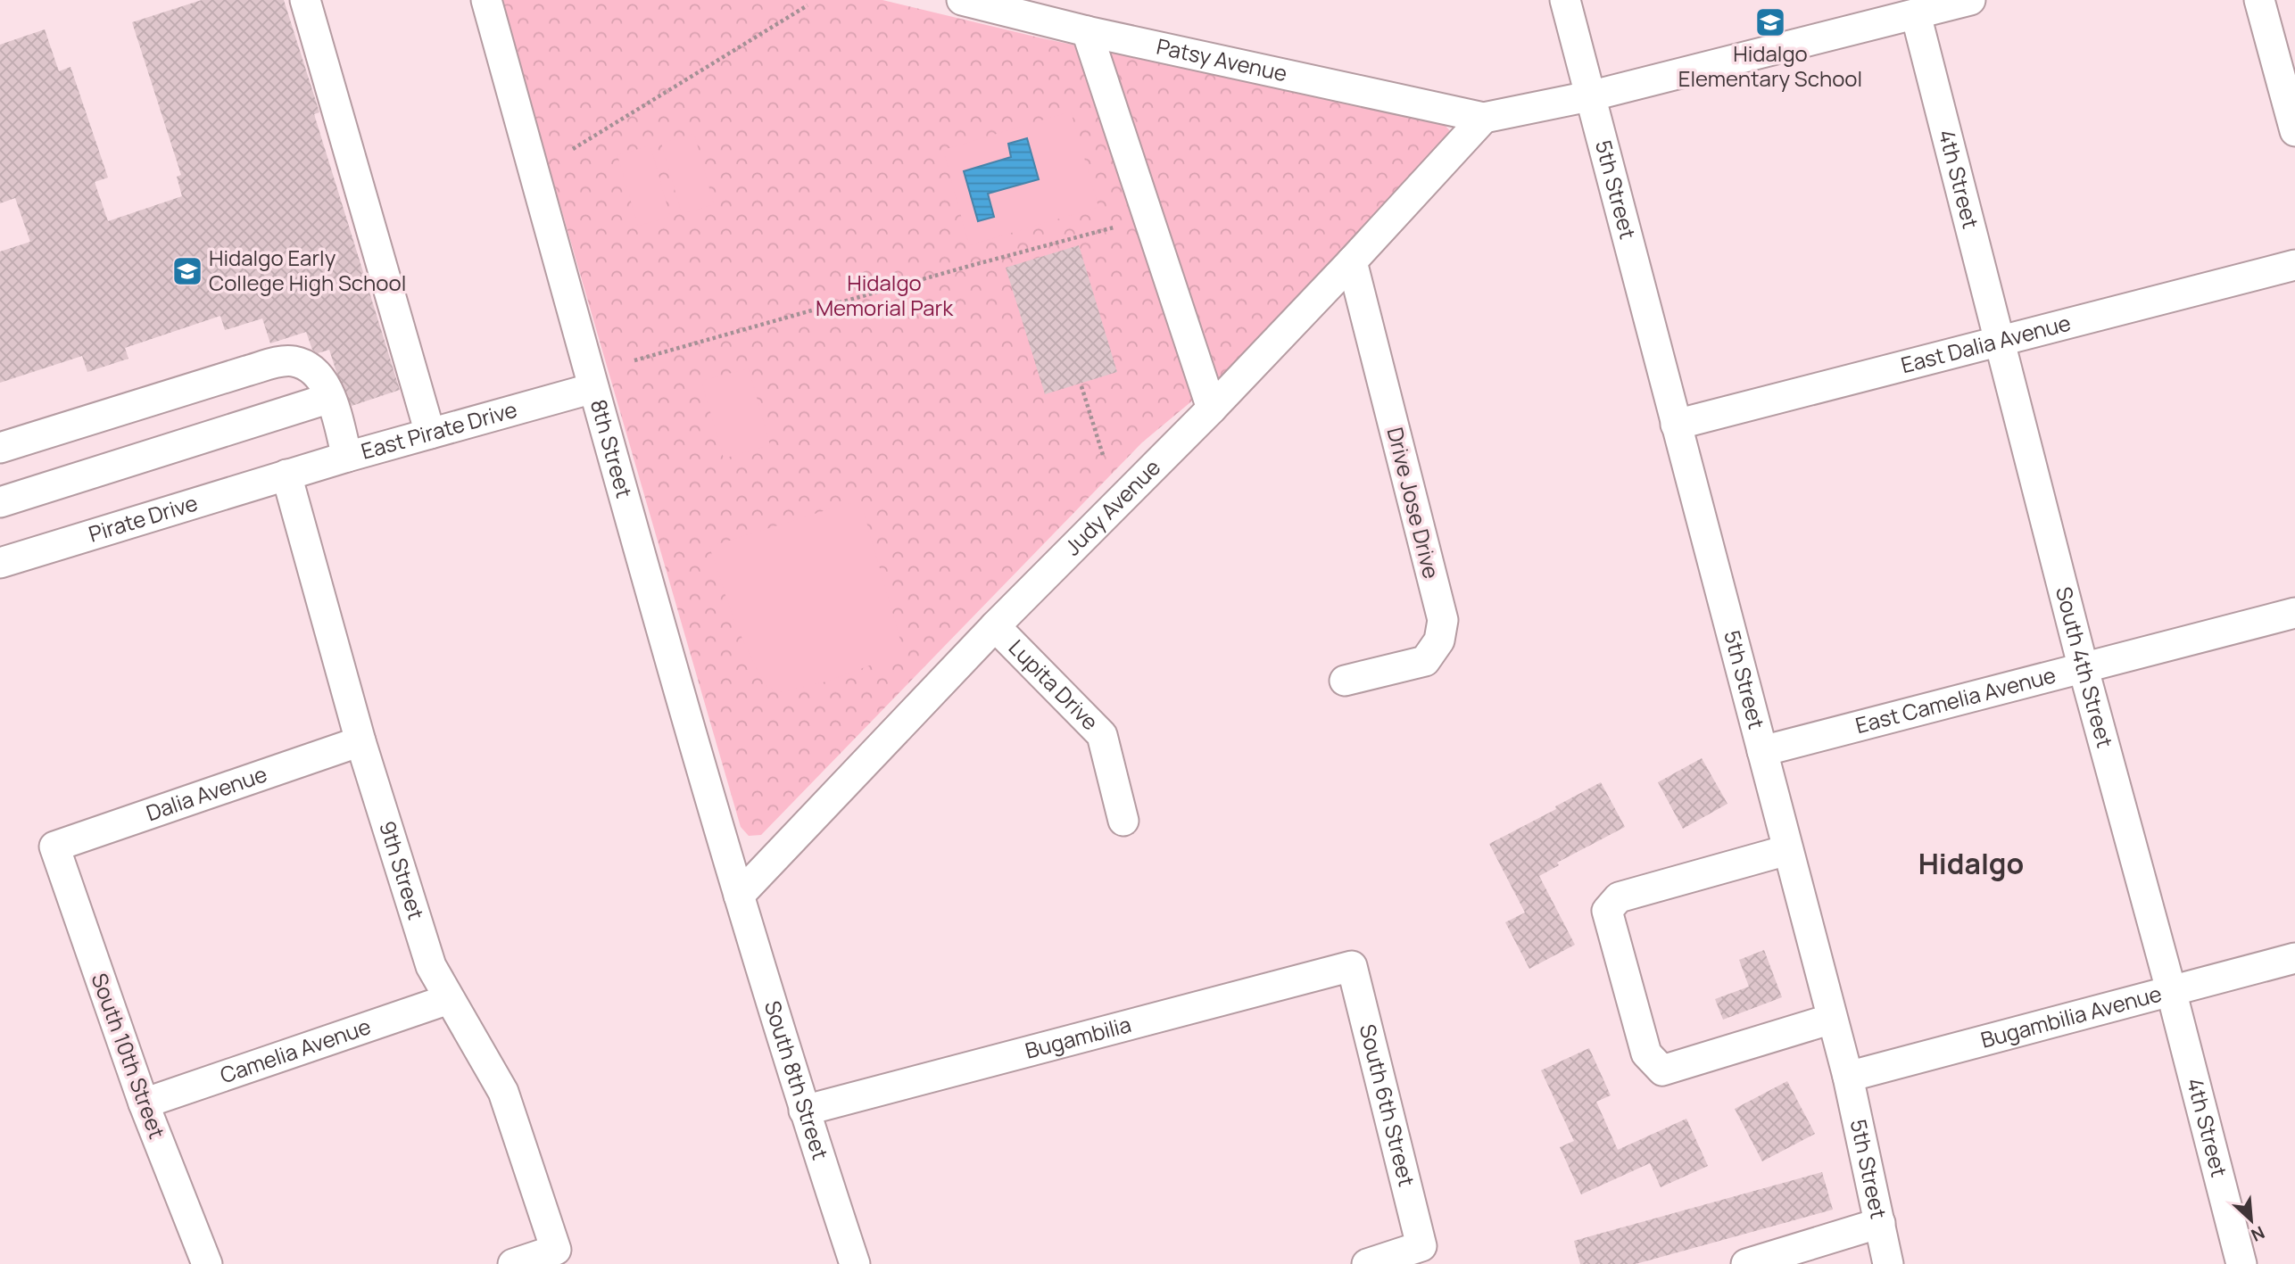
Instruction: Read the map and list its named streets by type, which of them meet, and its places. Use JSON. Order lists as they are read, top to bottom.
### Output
{
  "streets": {
    "street": [
      "Patsy Avenue",
      "4th Street",
      "5th Street",
      "East Dalia Avenue",
      "East Pirate Drive",
      "8th Street",
      "Drive Jose Drive",
      "Judy Avenue",
      "Pirate Drive",
      "South 4th Street",
      "Lupita Drive",
      "East Camelia Avenue",
      "Dalia Avenue",
      "9th Street",
      "Bugambilia Avenue",
      "Bugambilia",
      "Camelia Avenue",
      "South 10th Street",
      "South 8th Street",
      "South 6th Street"
    ]
  },
  "crossings": [
    ["Patsy Avenue", "Judy Avenue"],
    ["4th Street", "East Dalia Avenue"],
    ["4th Street", "South 4th Street"],
    ["4th Street", "Bugambilia Avenue"],
    ["5th Street", "East Dalia Avenue"],
    ["5th Street", "East Camelia Avenue"],
    ["5th Street", "Bugambilia Avenue"],
    ["East Dalia Avenue", "South 4th Street"],
    ["East Pirate Drive", "8th Street"],
    ["East Pirate Drive", "Pirate Drive"],
    ["East Pirate Drive", "9th Street"],
    ["8th Street", "Judy Avenue"],
    ["8th Street", "South 8th Street"],
    ["Drive Jose Drive", "Judy Avenue"],
    ["Judy Avenue", "Lupita Drive"],
    ["Judy Avenue", "South 8th Street"],
    ["Pirate Drive", "9th Street"],
    ["South 4th Street", "East Camelia Avenue"],
    ["South 4th Street", "Bugambilia Avenue"],
    ["Dalia Avenue", "9th Street"],
    ["Dalia Avenue", "South 10th Street"],
    ["9th Street", "Camelia Avenue"],
    ["Bugambilia", "South 8th Street"],
    ["Bugambilia", "South 6th Street"],
    ["Camelia Avenue", "South 10th Street"]
  ],
  "districts": ["Hidalgo"],
  "parks": ["Hidalgo Memorial Park"],
  "places": {
    "school or university": ["Hidalgo Elementary School", "Hidalgo Early College High School"]
  },
  "north": "bottom right"
}
